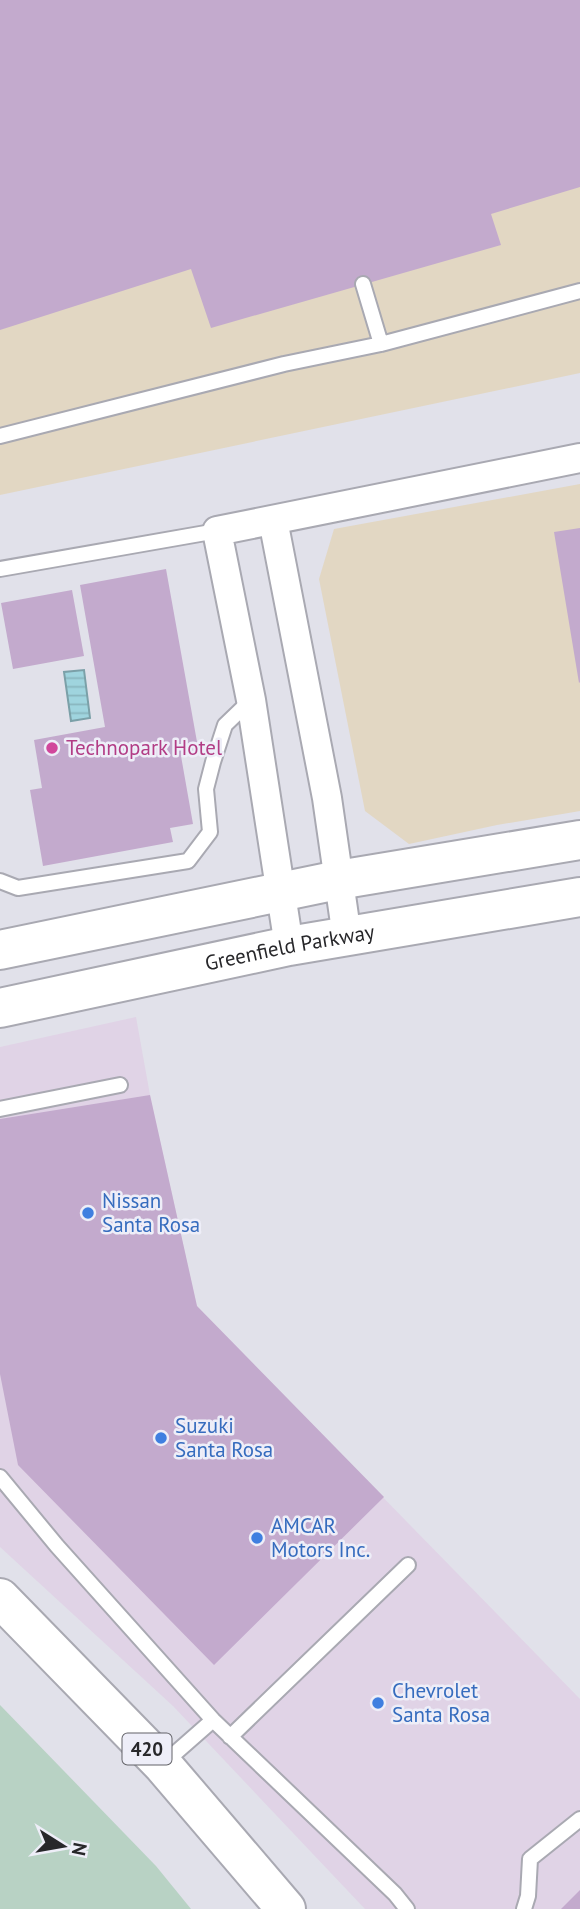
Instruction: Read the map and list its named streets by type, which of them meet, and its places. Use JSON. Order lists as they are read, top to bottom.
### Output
{
  "streets": {
    "main road": ["Greenfield Parkway", "420"]
  },
  "places": [
    "Technopark Hotel",
    "Nissan Santa Rosa",
    "Suzuki Santa Rosa",
    "AMCAR Motors Inc.",
    "Chevrolet Santa Rosa"
  ],
  "north": "right"
}
